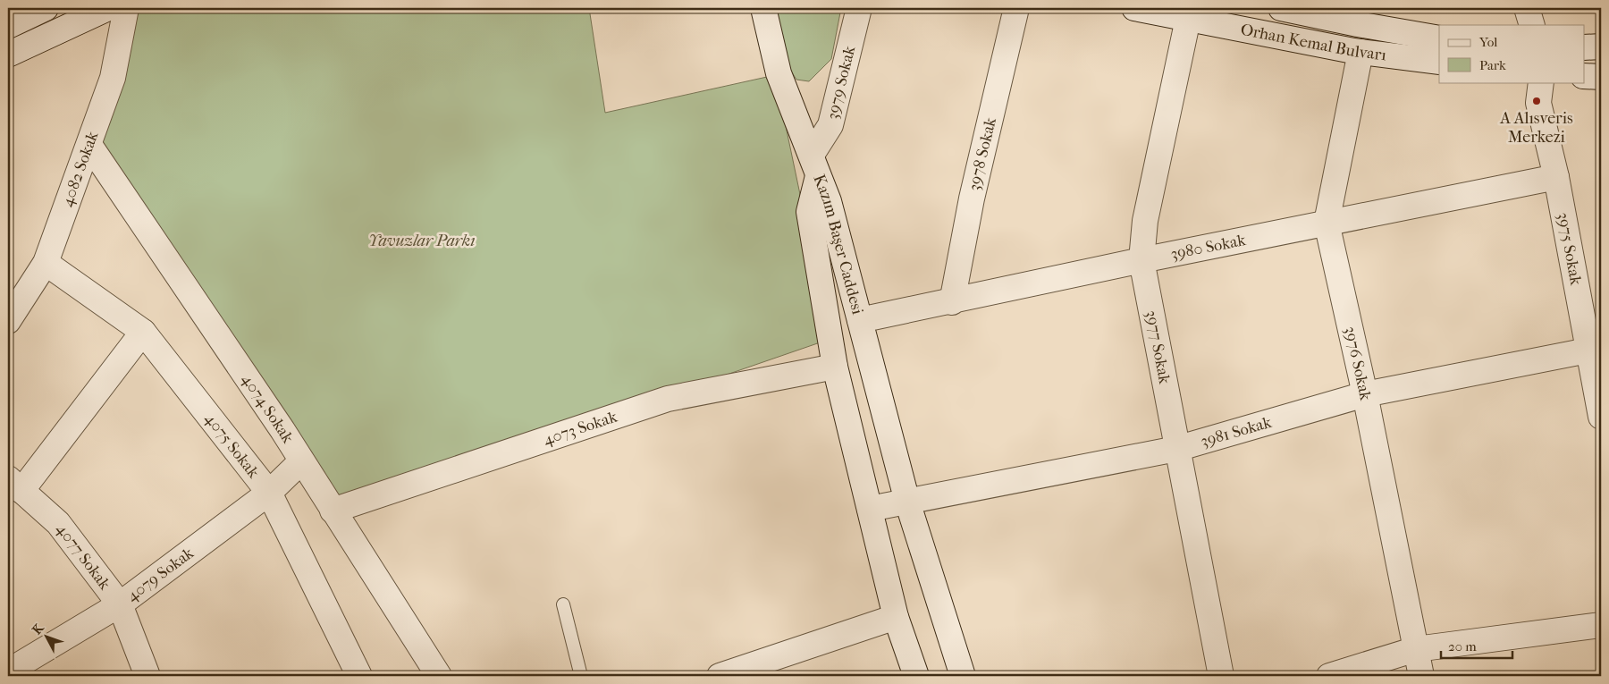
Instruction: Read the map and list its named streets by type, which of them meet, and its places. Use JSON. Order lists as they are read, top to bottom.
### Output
{
  "streets": {
    "street": [
      "Orhan Kemal Bulvarı",
      "3979 Sokak",
      "3978 Sokak",
      "4082 Sokak",
      "3980 Sokak",
      "3975 Sokak",
      "Kazım Başer Caddesi",
      "3977 Sokak",
      "3976 Sokak",
      "4074 Sokak",
      "4073 Sokak",
      "3981 Sokak",
      "4075 Sokak",
      "4077 Sokak",
      "4079 Sokak"
    ]
  },
  "crossings": [
    ["Orhan Kemal Bulvarı", "3977 Sokak"],
    ["Orhan Kemal Bulvarı", "3976 Sokak"],
    ["3979 Sokak", "Kazım Başer Caddesi"],
    ["3978 Sokak", "3980 Sokak"],
    ["4082 Sokak", "4074 Sokak"],
    ["4082 Sokak", "4075 Sokak"],
    ["3980 Sokak", "3975 Sokak"],
    ["3980 Sokak", "Kazım Başer Caddesi"],
    ["3980 Sokak", "3977 Sokak"],
    ["3980 Sokak", "3976 Sokak"],
    ["3975 Sokak", "3981 Sokak"],
    ["Kazım Başer Caddesi", "4073 Sokak"],
    ["Kazım Başer Caddesi", "3981 Sokak"],
    ["3977 Sokak", "3981 Sokak"],
    ["3976 Sokak", "3981 Sokak"],
    ["4074 Sokak", "4073 Sokak"],
    ["4074 Sokak", "4079 Sokak"],
    ["4075 Sokak", "4079 Sokak"],
    ["4077 Sokak", "4079 Sokak"]
  ],
  "parks": ["Yavuzlar Parkı"],
  "places": ["A Alısveris Merkezi"],
  "legend": ["Yol", "Park"],
  "scale_bar": "20 m",
  "north": "top left"
}
